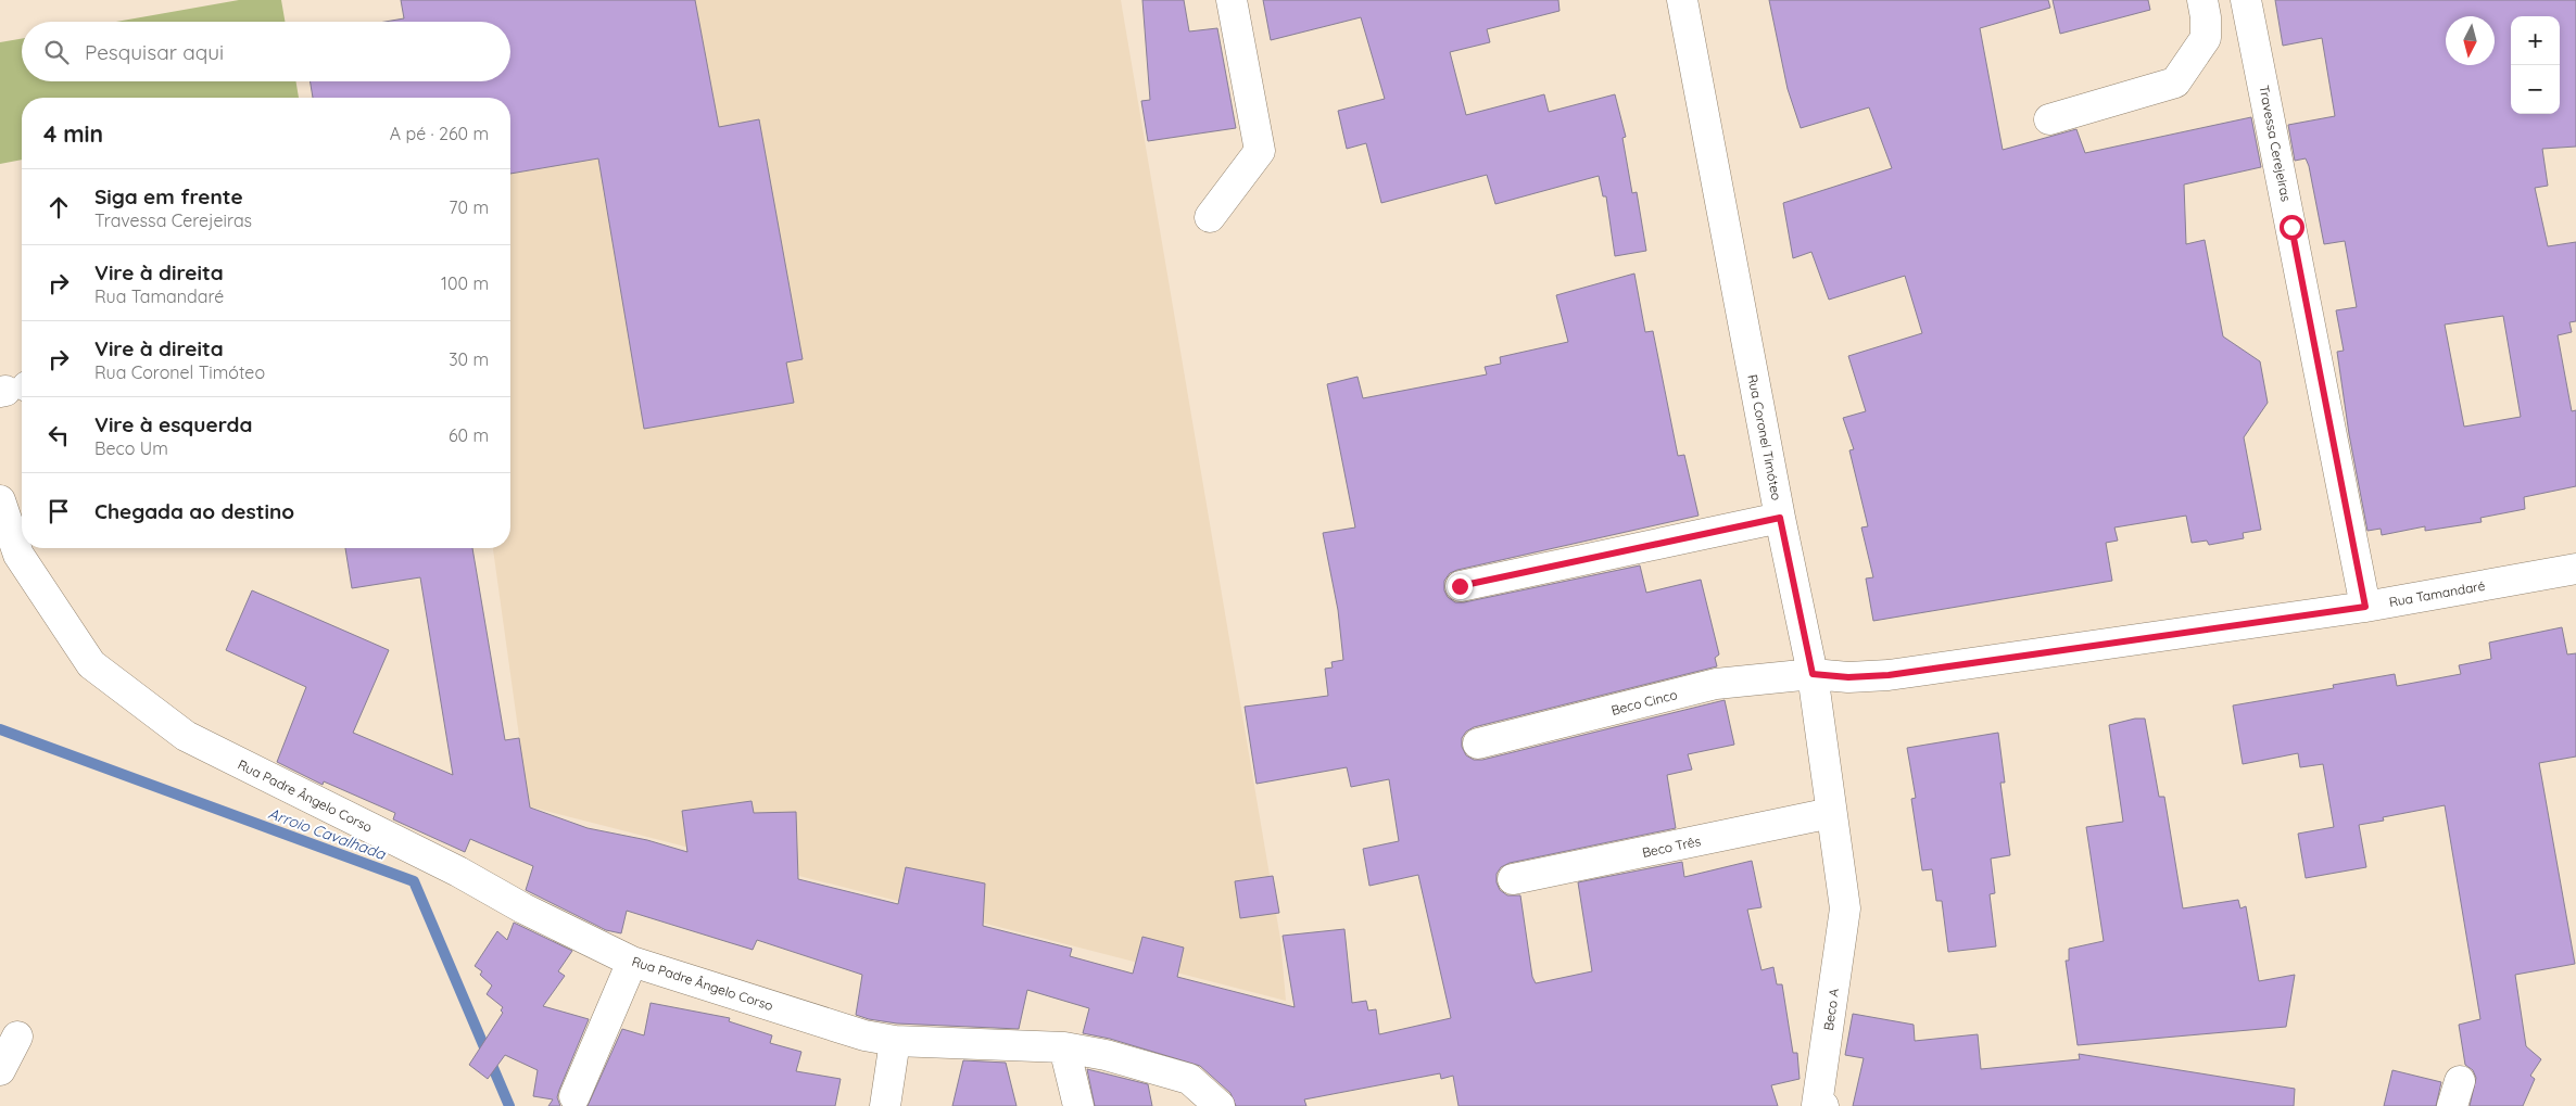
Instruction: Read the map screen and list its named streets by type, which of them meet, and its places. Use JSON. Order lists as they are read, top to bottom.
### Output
{
  "streets": {
    "street": [
      "Travessa Cerejeiras",
      "Rua Coronel Timóteo",
      "Rua Tamandaré",
      "Beco Cinco",
      "Rua Padre Ângelo Corso",
      "Beco Três",
      "Beco A"
    ]
  },
  "crossings": [
    ["Travessa Cerejeiras", "Rua Tamandaré"],
    ["Rua Coronel Timóteo", "Rua Tamandaré"],
    ["Rua Coronel Timóteo", "Beco Cinco"],
    ["Rua Coronel Timóteo", "Beco Três"],
    ["Rua Coronel Timóteo", "Beco A"],
    ["Rua Tamandaré", "Beco Cinco"]
  ],
  "water": ["Arroio Cavalhada"],
  "north": "bottom",
  "page": {
    "map_buttons": ["+", "−"],
    "search": "Pesquisar aqui",
    "heading": ["4 min", "A pé · 260 m"],
    "list": [
      ["Siga em frente", "Travessa Cerejeiras", "70 m"],
      ["Vire à direita", "Rua Tamandaré", "100 m"],
      ["Vire à direita", "Rua Coronel Timóteo", "30 m"],
      ["Vire à esquerda", "Beco Um", "60 m"],
      "Chegada ao destino"
    ]
  }
}
